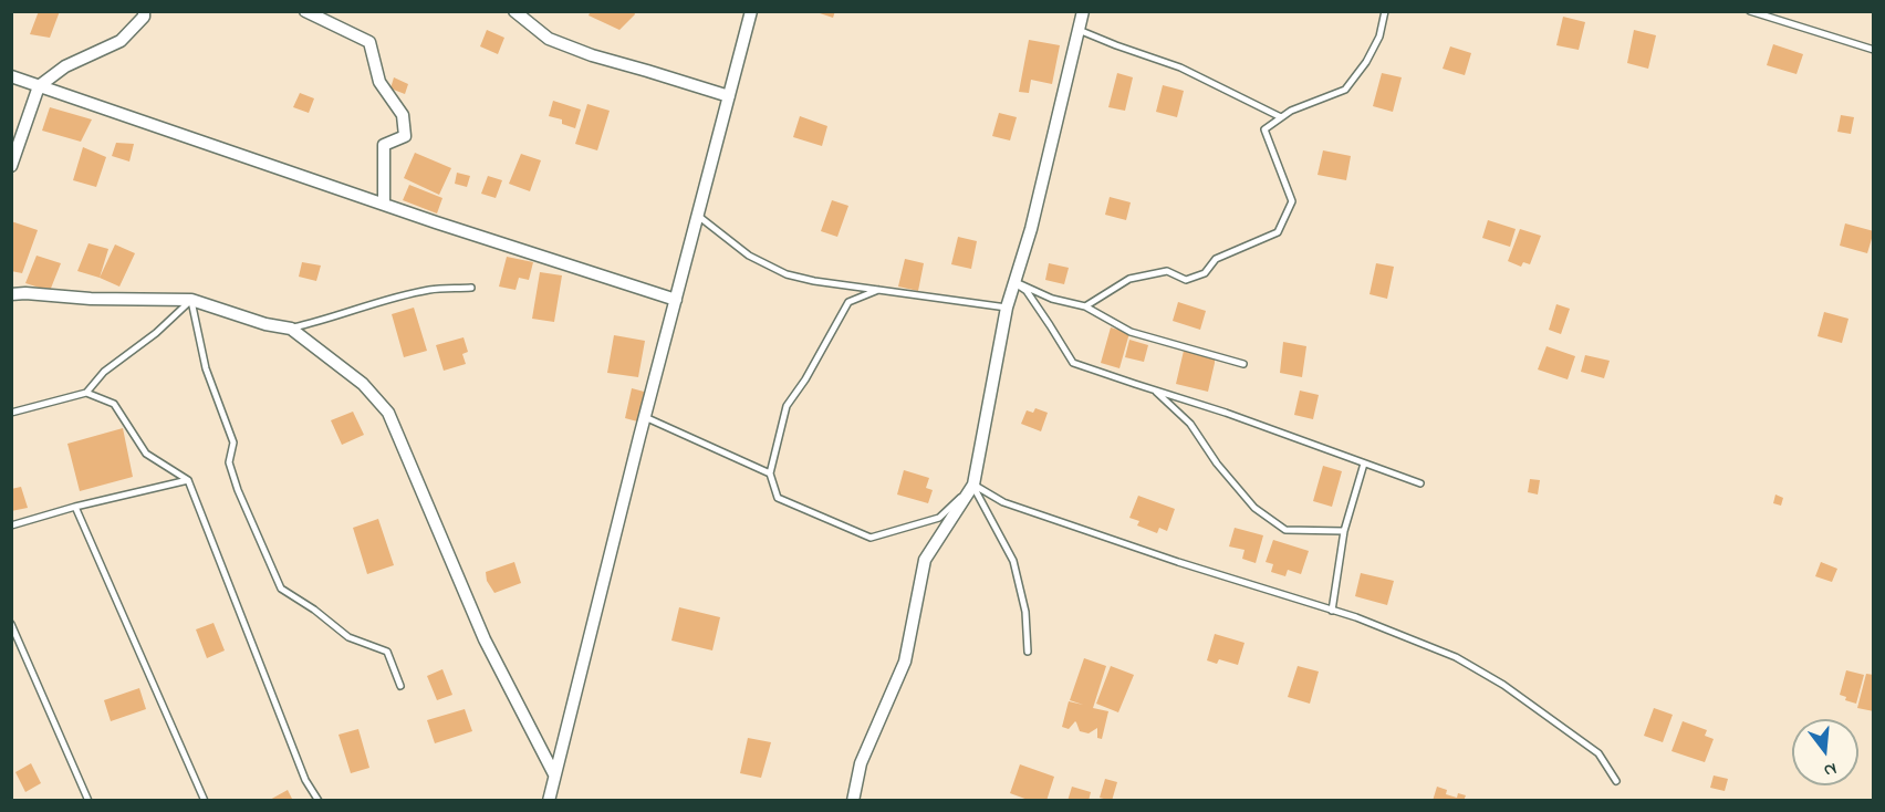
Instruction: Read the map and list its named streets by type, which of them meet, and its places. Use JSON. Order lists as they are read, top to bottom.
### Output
{
  "north": "bottom"
}
